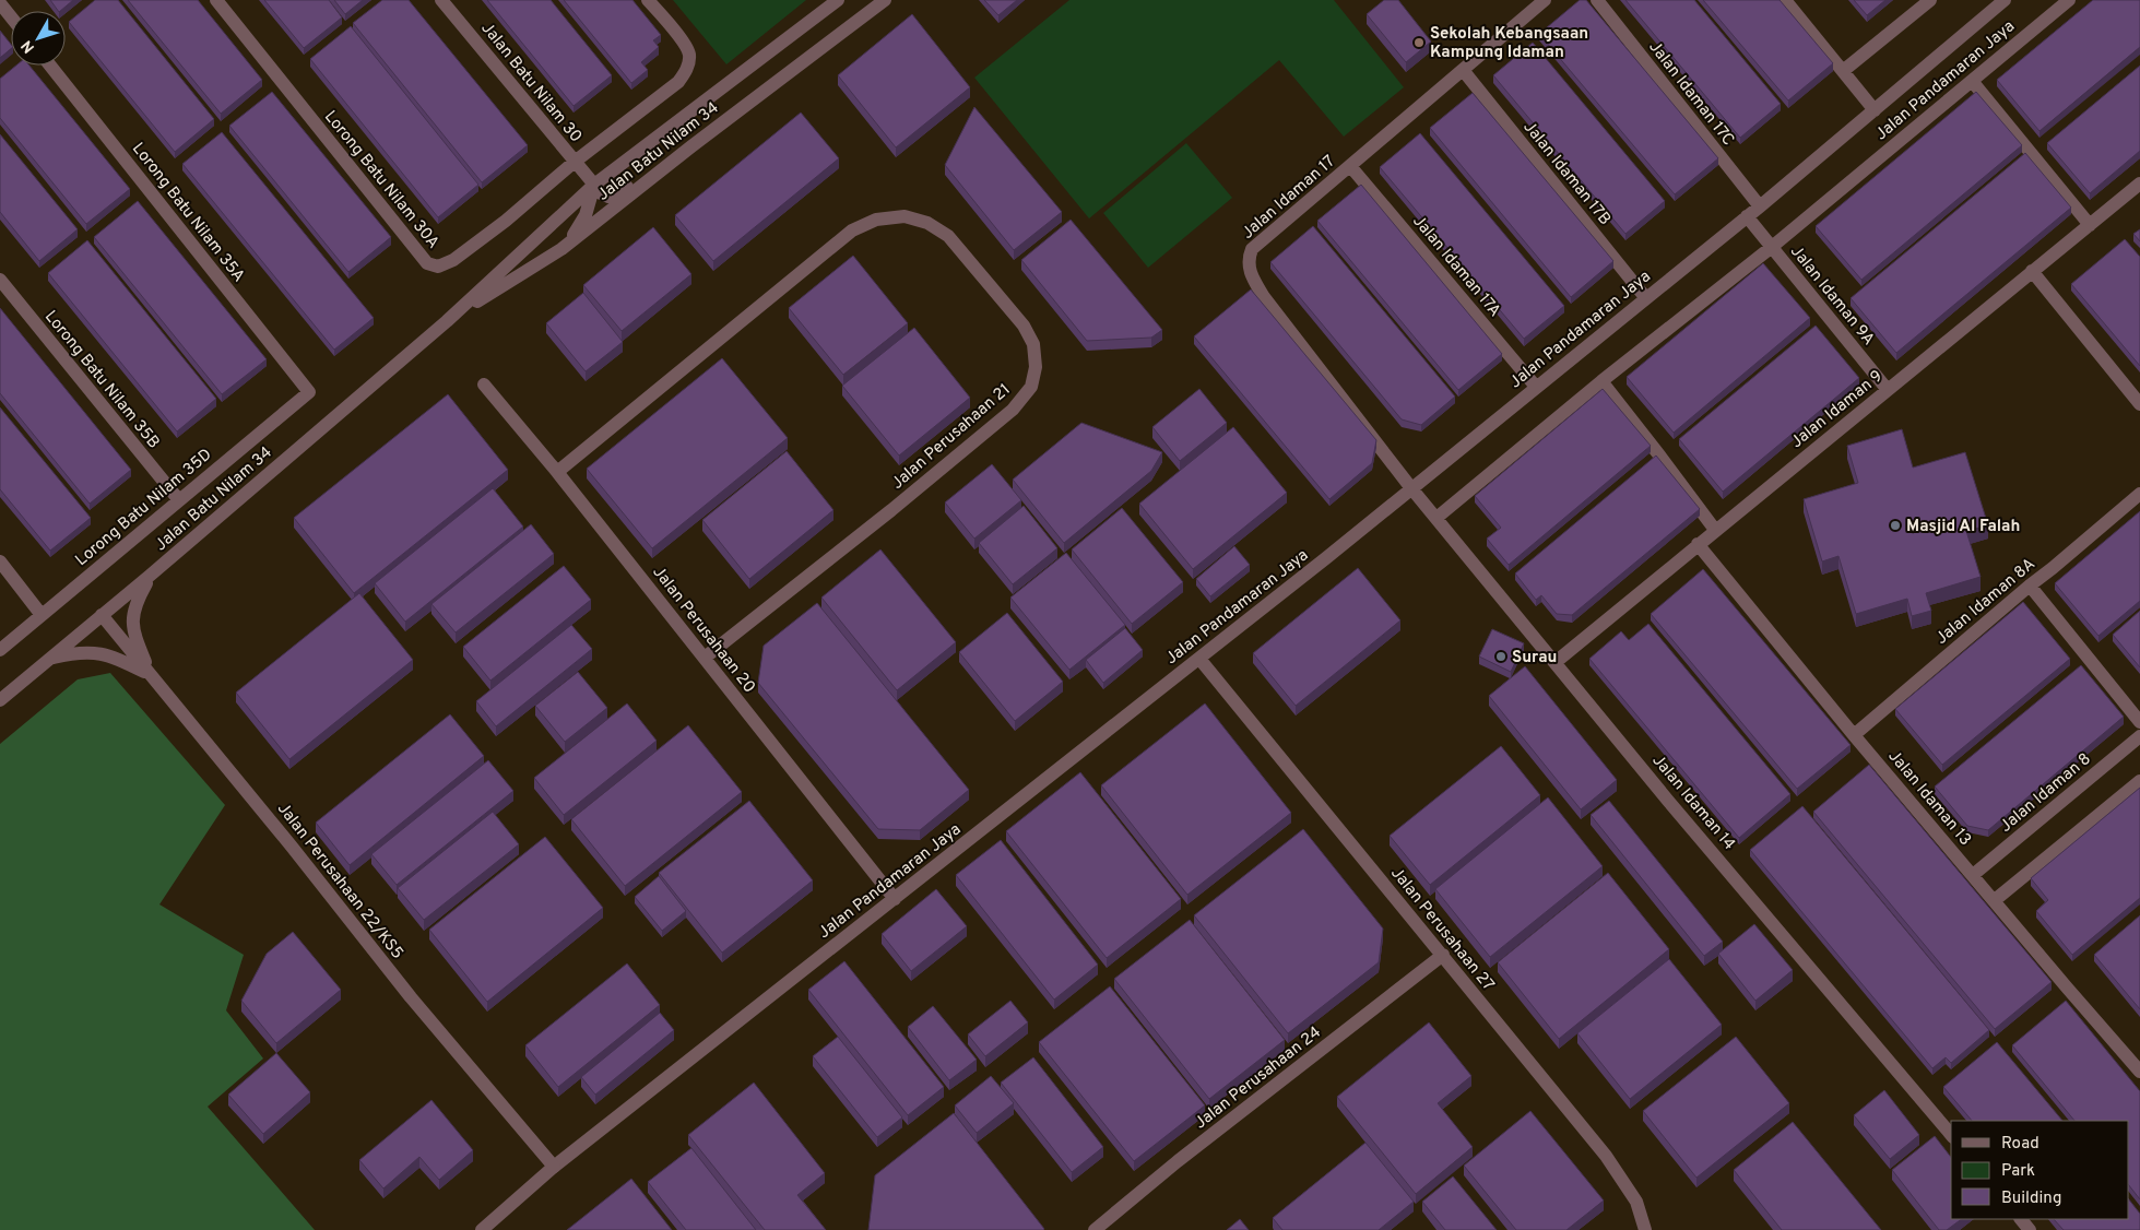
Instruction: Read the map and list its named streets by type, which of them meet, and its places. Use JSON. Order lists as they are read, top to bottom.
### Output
{
  "streets": {
    "street": [
      "Jalan Pandamaran Jaya",
      "Jalan Batu Nilam 30",
      "Jalan Idaman 17C",
      "Jalan Batu Nilam 34",
      "Jalan Idaman 17B",
      "Lorong Batu Nilam 30A",
      "Jalan Idaman 17",
      "Lorong Batu Nilam 35A",
      "Jalan Idaman 17A",
      "Jalan Idaman 9A",
      "Lorong Batu Nilam 35B",
      "Jalan Idaman 9",
      "Jalan Perusahaan 21",
      "Lorong Batu Nilam 35D",
      "Jalan Idaman 8A",
      "Jalan Perusahaan 20",
      "Jalan Idaman 8",
      "Jalan Idaman 13",
      "Jalan Idaman 14",
      "Jalan Perusahaan 22/KS5",
      "Jalan Perusahaan 27",
      "Jalan Perusahaan 24"
    ]
  },
  "crossings": [
    ["Jalan Pandamaran Jaya", "Jalan Idaman 17C"],
    ["Jalan Pandamaran Jaya", "Jalan Idaman 17B"],
    ["Jalan Pandamaran Jaya", "Jalan Idaman 17"],
    ["Jalan Pandamaran Jaya", "Jalan Idaman 17A"],
    ["Jalan Pandamaran Jaya", "Jalan Idaman 9A"],
    ["Jalan Pandamaran Jaya", "Jalan Perusahaan 20"],
    ["Jalan Pandamaran Jaya", "Jalan Idaman 14"],
    ["Jalan Pandamaran Jaya", "Jalan Perusahaan 22/KS5"],
    ["Jalan Pandamaran Jaya", "Jalan Perusahaan 27"],
    ["Jalan Batu Nilam 30", "Jalan Batu Nilam 34"],
    ["Jalan Batu Nilam 30", "Lorong Batu Nilam 30A"],
    ["Jalan Batu Nilam 34", "Jalan Perusahaan 22/KS5"],
    ["Jalan Idaman 17B", "Jalan Idaman 17"],
    ["Jalan Idaman 17", "Jalan Idaman 17A"],
    ["Jalan Idaman 17", "Jalan Idaman 14"],
    ["Lorong Batu Nilam 35A", "Lorong Batu Nilam 35D"],
    ["Jalan Idaman 9A", "Jalan Idaman 9"],
    ["Lorong Batu Nilam 35B", "Lorong Batu Nilam 35D"],
    ["Jalan Idaman 9", "Jalan Idaman 13"],
    ["Jalan Idaman 9", "Jalan Idaman 14"],
    ["Jalan Perusahaan 21", "Jalan Perusahaan 20"],
    ["Jalan Idaman 8A", "Jalan Idaman 13"],
    ["Jalan Idaman 8", "Jalan Idaman 13"],
    ["Jalan Perusahaan 27", "Jalan Perusahaan 24"]
  ],
  "places": ["Sekolah Kebangsaan Kampung Idaman", "Masjid Al Falah", "Surau"],
  "legend": ["Road", "Park", "Building"],
  "north": "bottom left"
}
